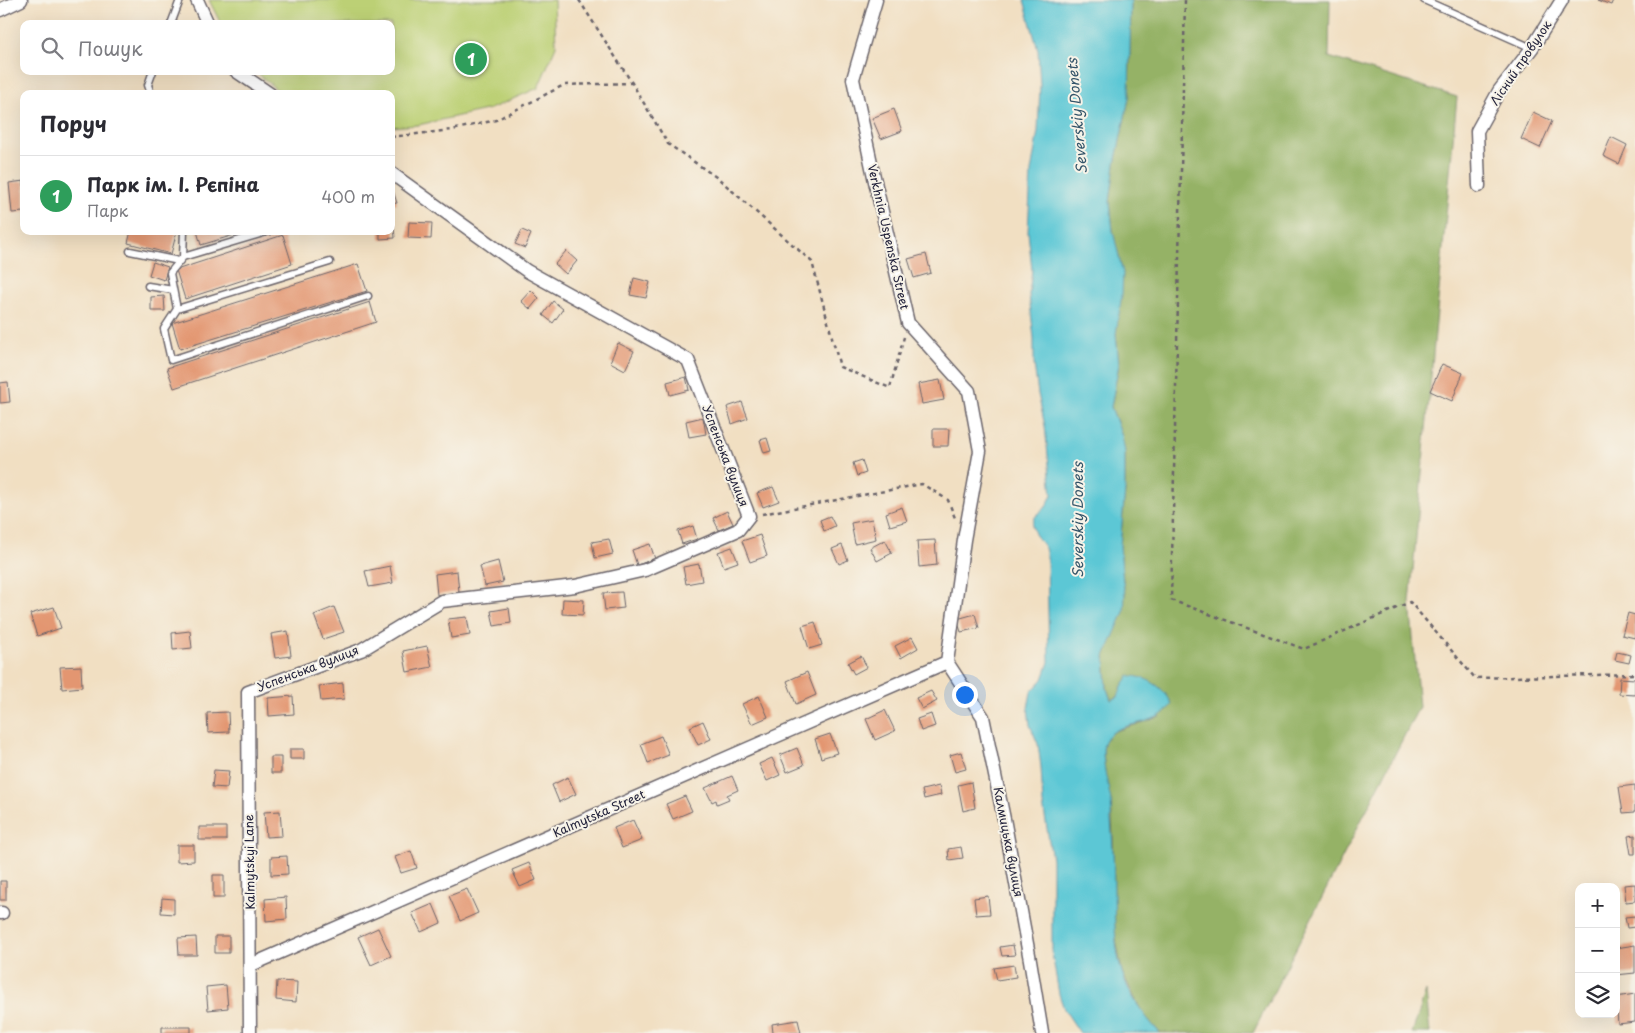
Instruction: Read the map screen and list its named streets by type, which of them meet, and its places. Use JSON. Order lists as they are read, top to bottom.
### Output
{
  "streets": {
    "street": [
      "Лісний провулок",
      "Verkhnia Uspenska Street",
      "Успенська вулиця",
      "Kalmytska Street",
      "Калмицька вулиця",
      "Kalmytskyi Lane"
    ]
  },
  "crossings": [
    ["Verkhnia Uspenska Street", "Kalmytska Street"],
    ["Verkhnia Uspenska Street", "Калмицька вулиця"],
    ["Успенська вулиця", "Kalmytskyi Lane"],
    ["Kalmytska Street", "Калмицька вулиця"],
    ["Kalmytska Street", "Kalmytskyi Lane"]
  ],
  "water": ["Severskiy Donets"],
  "page": {
    "search": "Пошук",
    "pins": "1",
    "heading": "Поруч",
    "list": [
      {
        "mark": "1",
        "name": "Парк ім. І. Рєпіна",
        "note": "Парк",
        "value": "400 m"
      }
    ],
    "map_buttons": ["+", "−"]
  }
}
